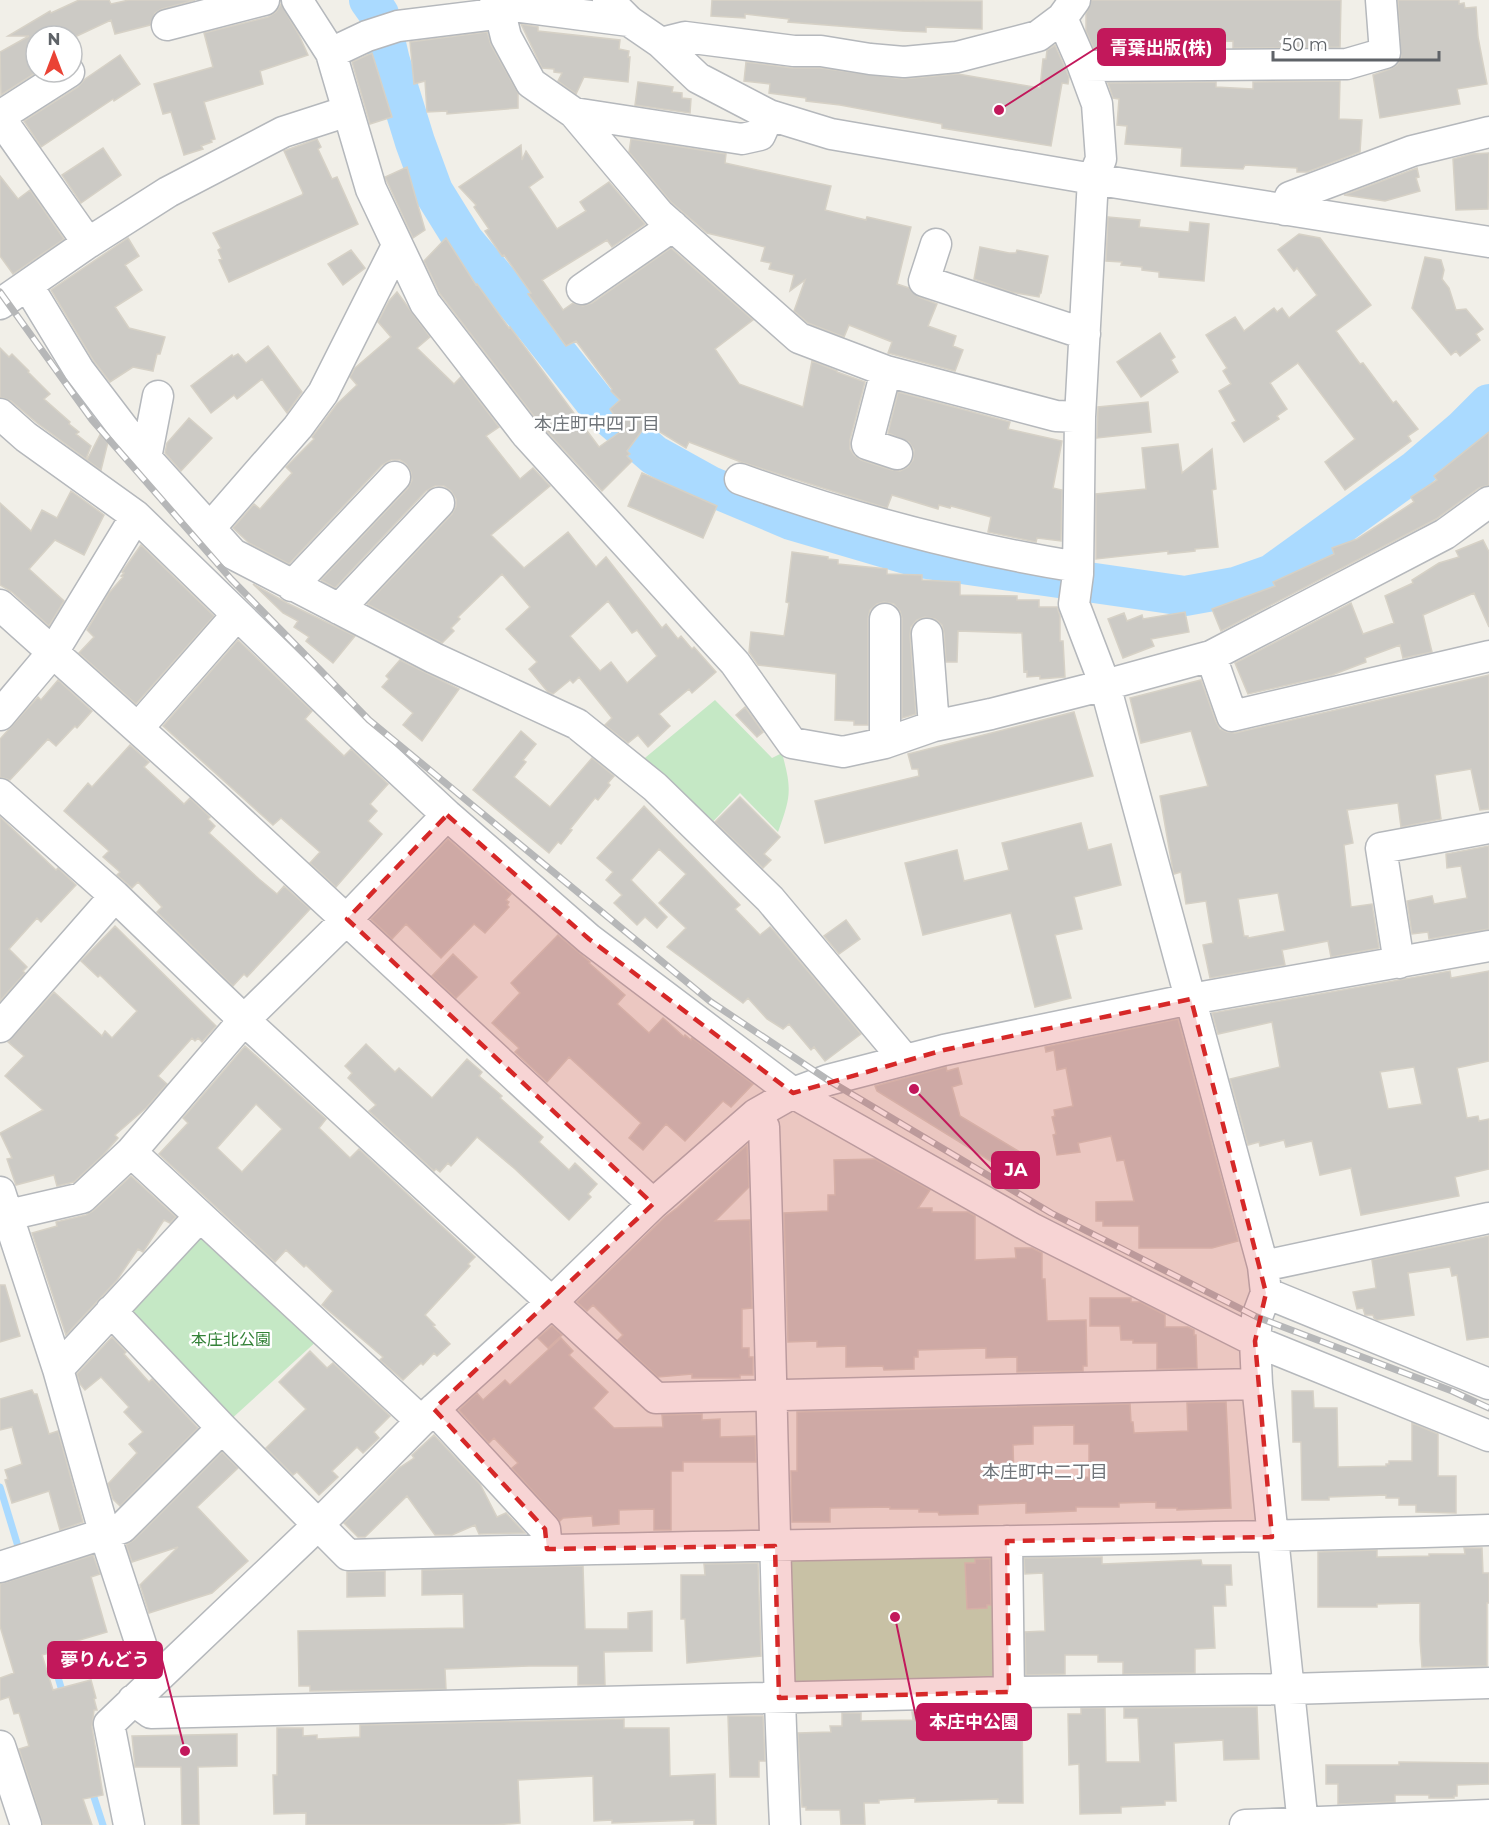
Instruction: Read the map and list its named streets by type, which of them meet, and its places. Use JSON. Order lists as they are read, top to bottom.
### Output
{
  "districts": ["本庄町中四丁目", "本庄町中二丁目"],
  "parks": ["本庄北公園"],
  "places": [
    "青葉出版(株)",
    "JA",
    "本庄中公園",
    "夢りんどう"
  ],
  "scale_bar": "50 m",
  "north": "top"
}
